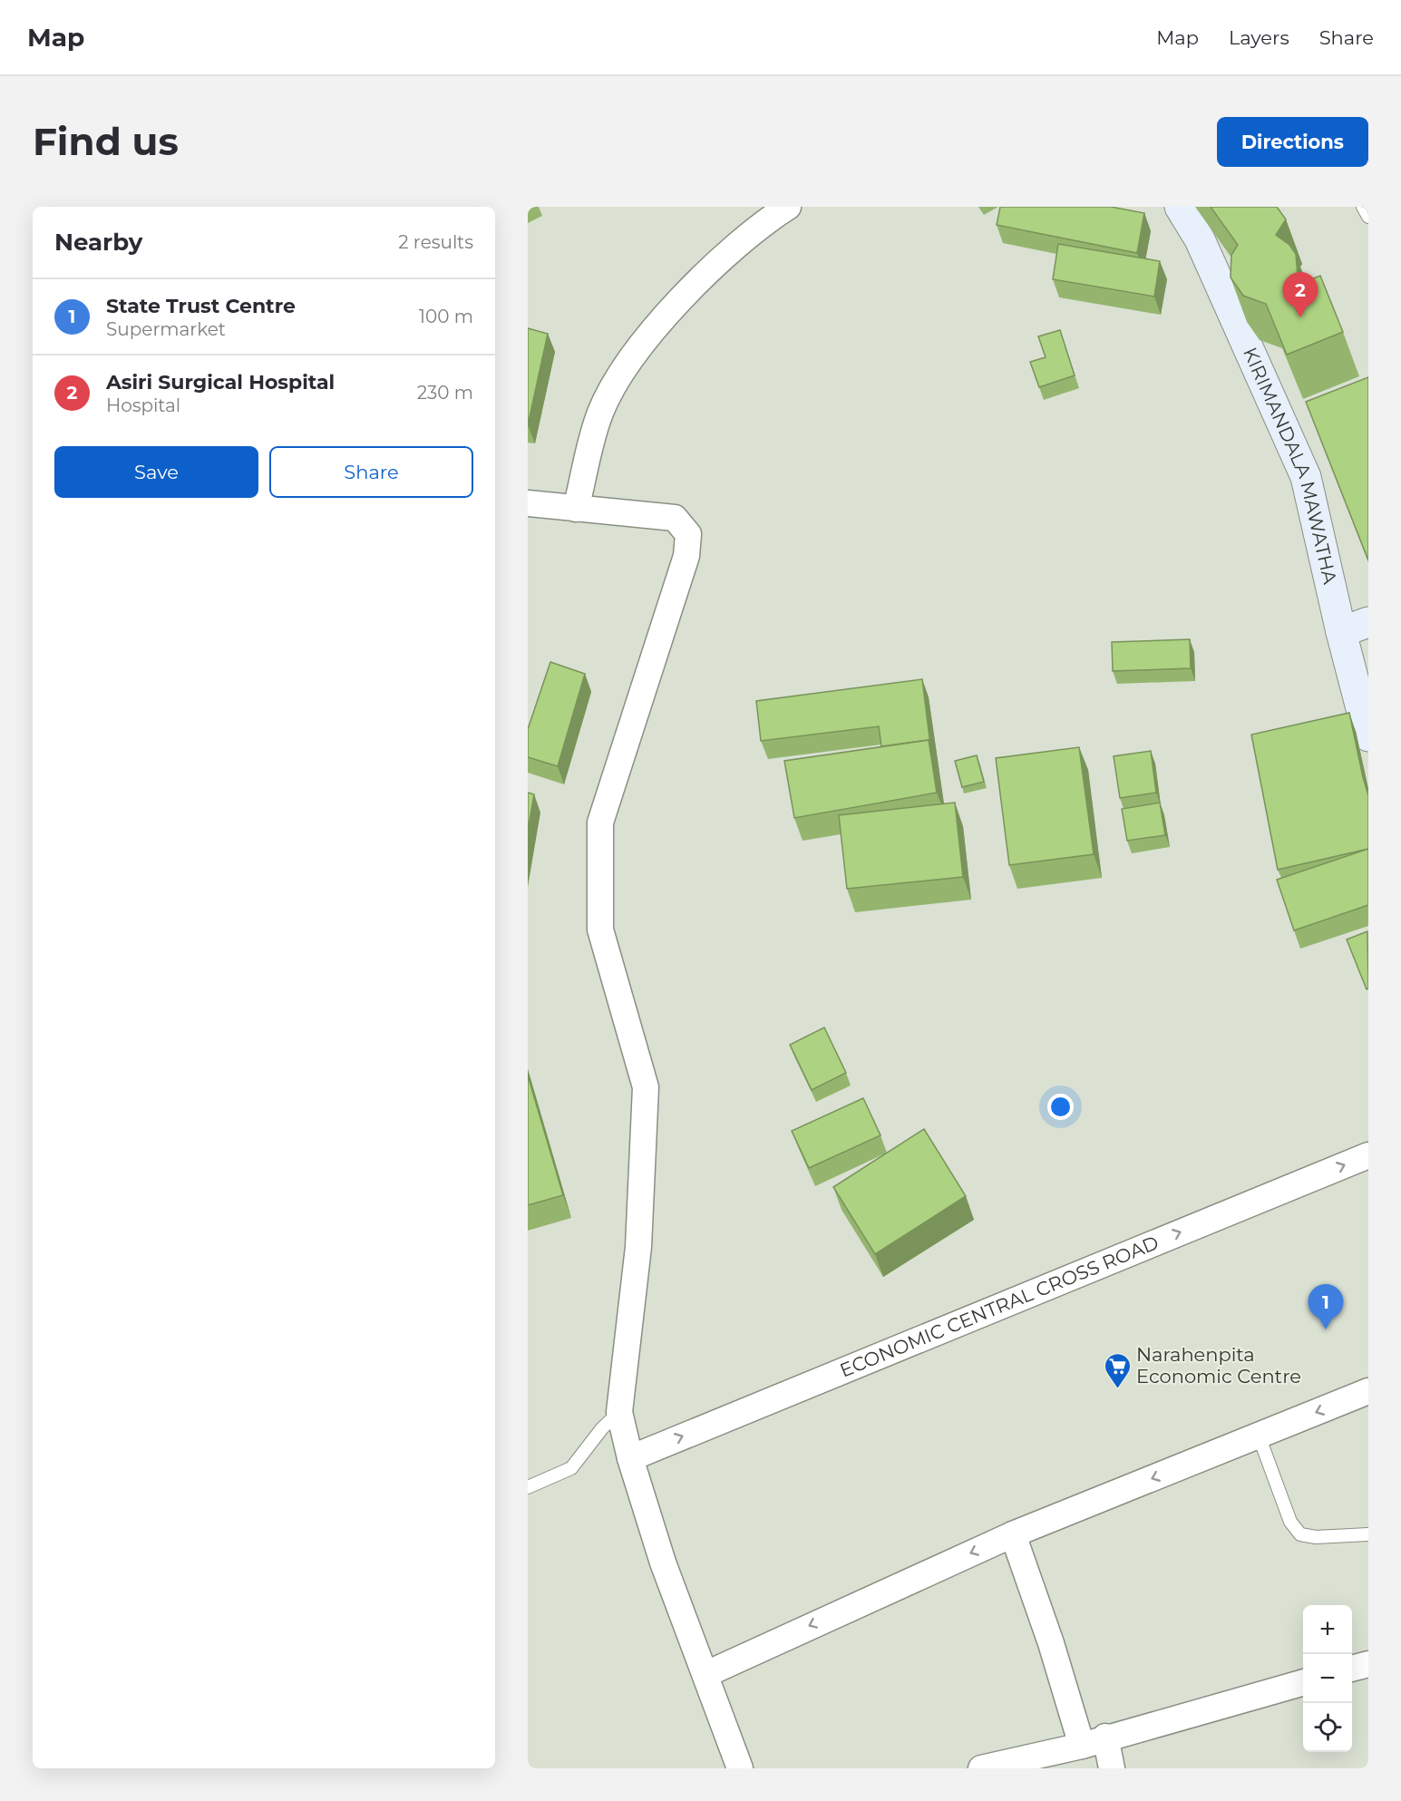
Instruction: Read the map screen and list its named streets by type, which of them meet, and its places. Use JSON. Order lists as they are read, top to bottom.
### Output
{
  "streets": {
    "main road": ["KIRIMANDALA MAWATHA"],
    "street": ["ECONOMIC CENTRAL CROSS ROAD"]
  },
  "places": {
    "supermarket": ["Narahenpita Economic Centre"]
  },
  "page": {
    "header": "Map",
    "nav": ["Map", "Layers", "Share"],
    "buttons": [
      "Directions",
      ["Save", "Share"]
    ],
    "title": "Find us",
    "heading": ["Nearby", "2 results"],
    "pins": ["2", "1"],
    "list": [
      {
        "mark": "1",
        "name": "State Trust Centre",
        "note": "Supermarket",
        "value": "100 m"
      },
      {
        "mark": "2",
        "name": "Asiri Surgical Hospital",
        "note": "Hospital",
        "value": "230 m"
      }
    ],
    "map_buttons": ["+", "−"]
  }
}
